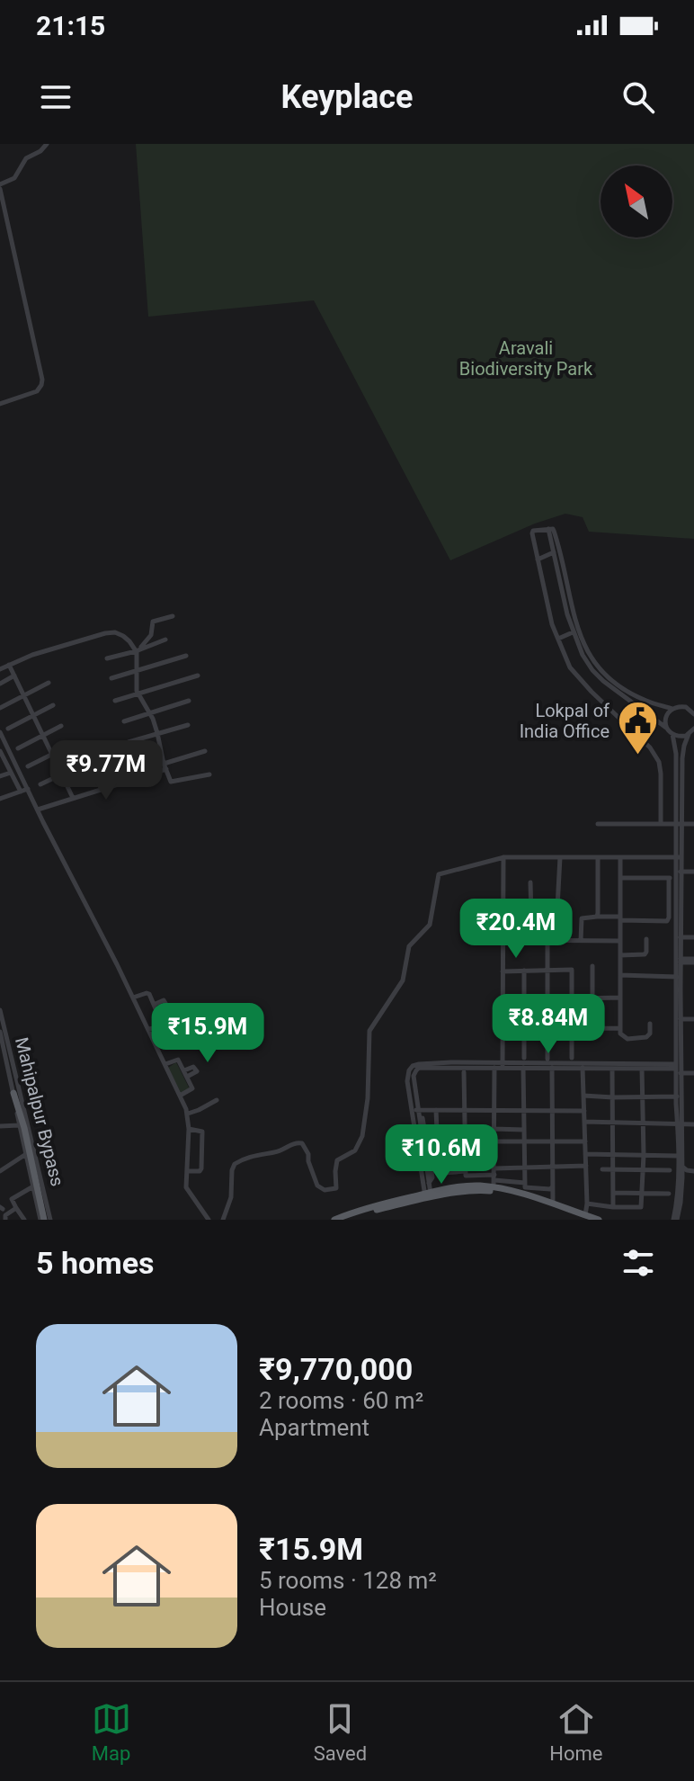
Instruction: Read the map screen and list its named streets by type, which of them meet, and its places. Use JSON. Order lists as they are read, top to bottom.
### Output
{
  "streets": {
    "street": ["Mahipalpur Bypass"]
  },
  "parks": ["Aravali Biodiversity Park"],
  "places": {
    "public building": ["Lokpal of India Office"]
  },
  "north": "top left",
  "page": {
    "status": "21:15",
    "header": "Keyplace",
    "price": [
      "₹9.77M",
      "₹20.4M",
      "₹8.84M",
      "₹15.9M",
      "₹10.6M"
    ],
    "heading": "5 homes",
    "list": [
      {
        "name": "₹9,770,000",
        "note": "2 rooms · 60 m² · Apartment"
      },
      {
        "name": "₹15.9M",
        "note": "5 rooms · 128 m² · House"
      }
    ],
    "tabs": ["Map", "Saved", "Home"]
  }
}
